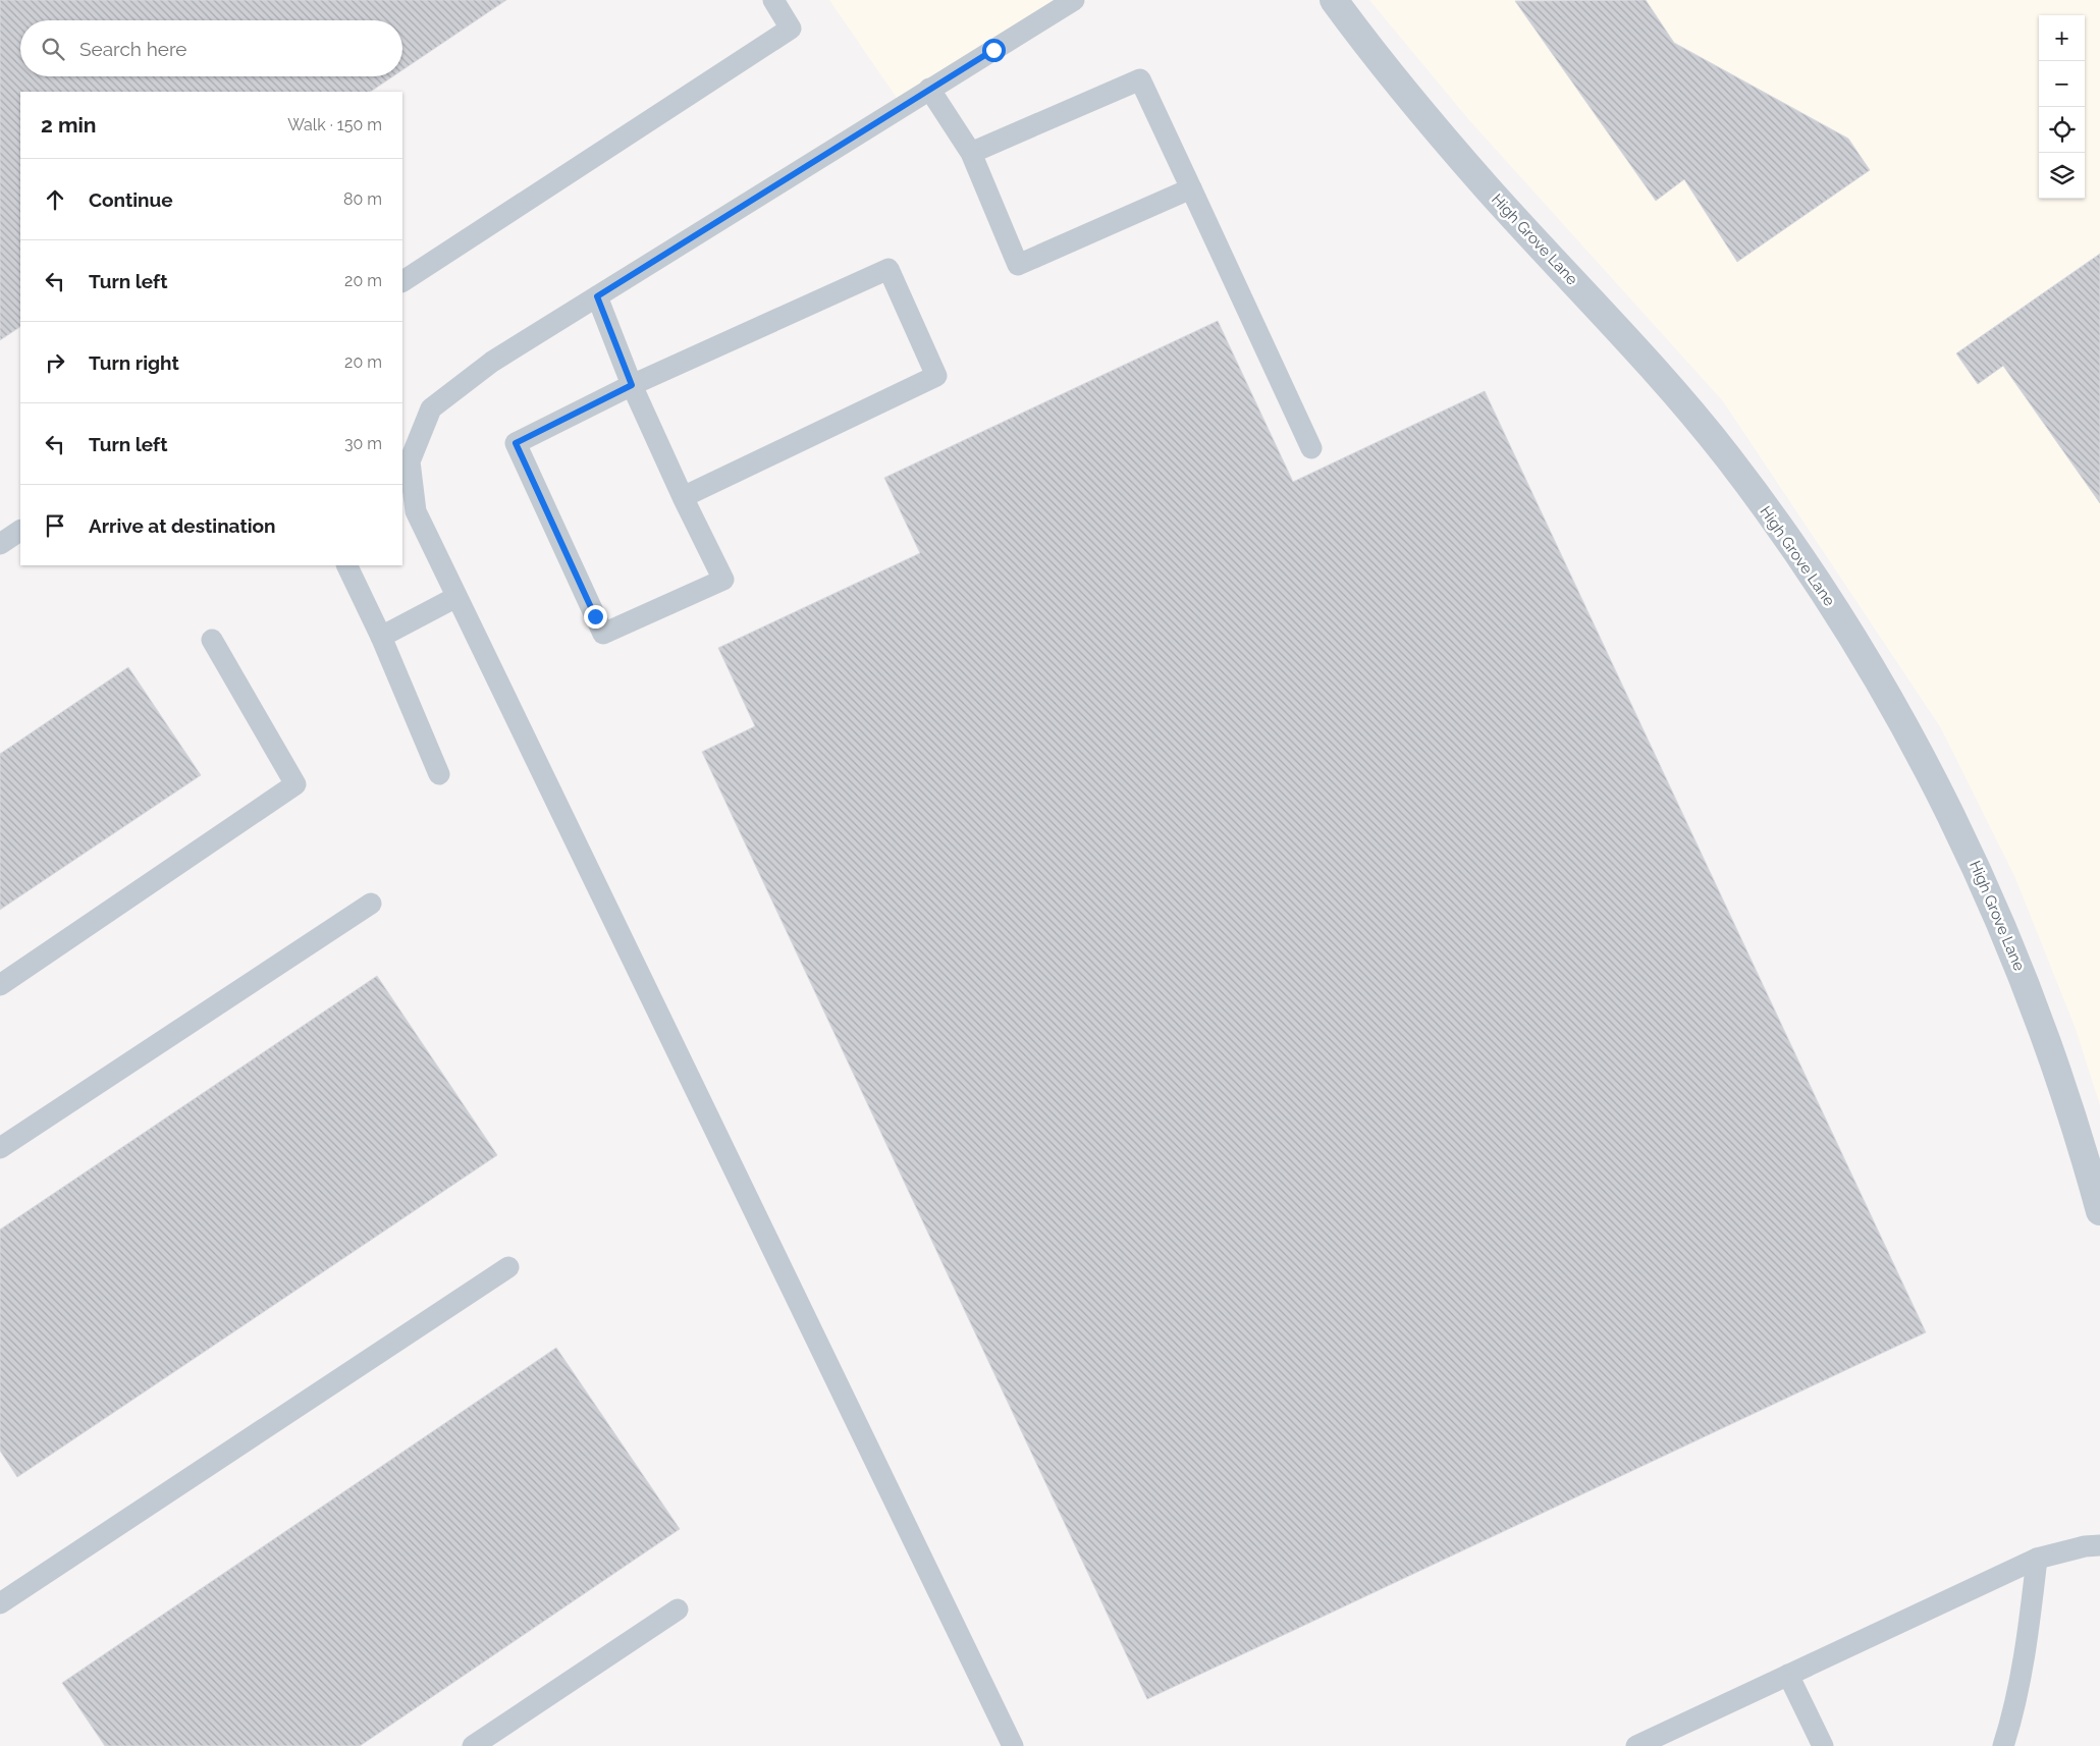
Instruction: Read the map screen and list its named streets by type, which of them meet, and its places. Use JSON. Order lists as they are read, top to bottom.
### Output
{
  "streets": {
    "street": ["High Grove Lane"]
  },
  "page": {
    "map_buttons": ["+", "−"],
    "search": "Search here",
    "heading": ["2 min", "Walk · 150 m"],
    "list": [
      ["Continue", "80 m"],
      ["Turn left", "20 m"],
      ["Turn right", "20 m"],
      ["Turn left", "30 m"],
      "Arrive at destination"
    ]
  }
}
